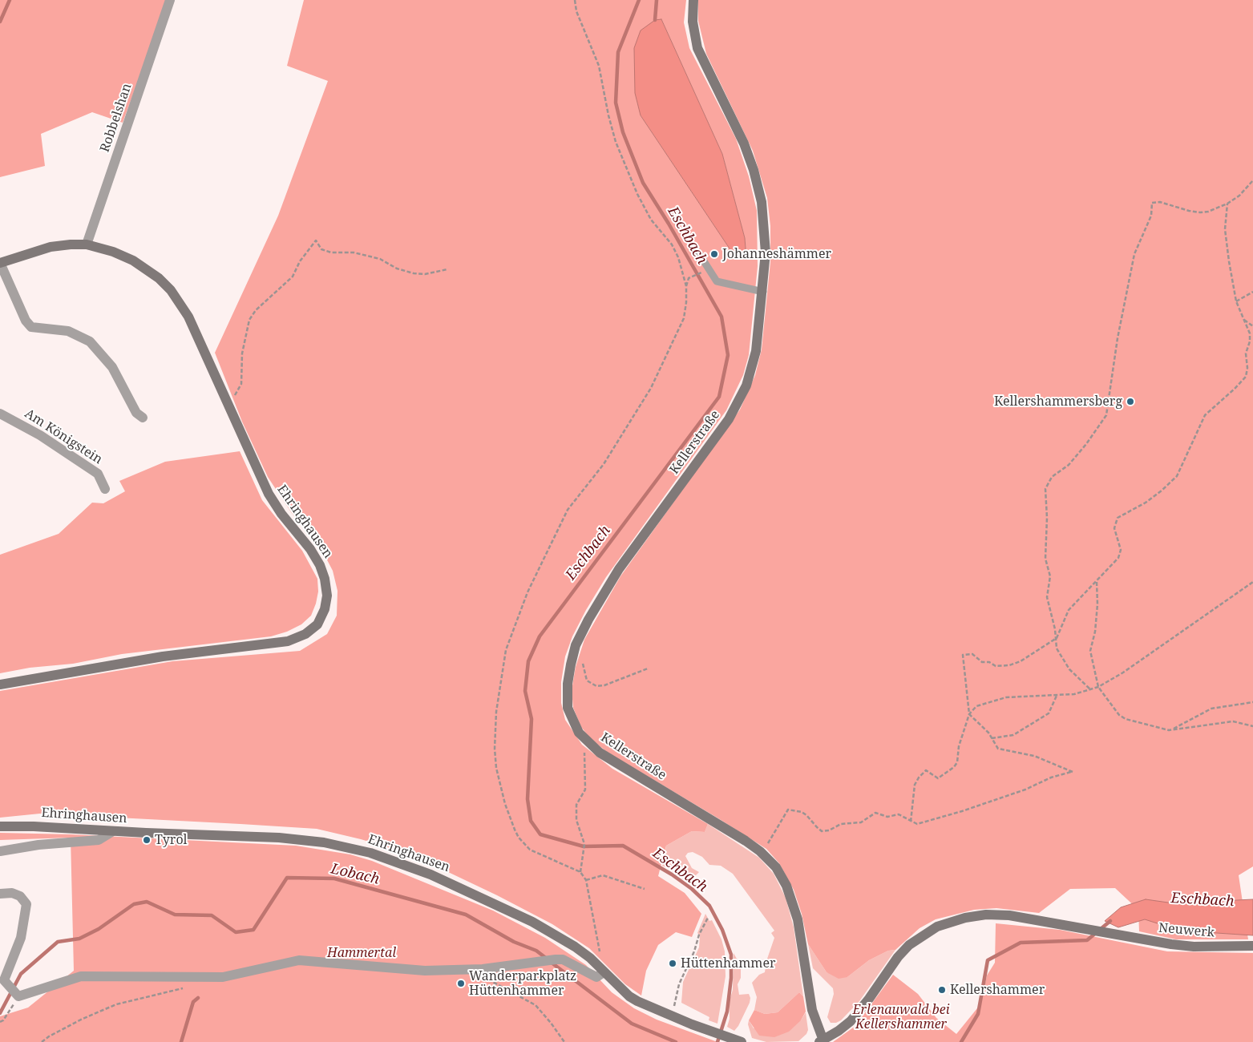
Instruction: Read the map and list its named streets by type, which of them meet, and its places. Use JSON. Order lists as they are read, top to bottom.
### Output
{
  "streets": {
    "main road": ["Kellerstraße", "Ehringhausen", "Neuwerk"],
    "street": ["Robbelshan", "Am Königstein"]
  },
  "crossings": [
    ["Robbelshan", "Ehringhausen"],
    ["Kellerstraße", "Neuwerk"]
  ],
  "water": ["Eschbach", "Lobach"],
  "parks": ["Hammertal", "Erlenauwald bei Kellershammer"],
  "places": [
    "Johanneshämmer",
    "Kellershammersberg",
    "Tyrol",
    "Hüttenhammer",
    "Wanderparkplatz Hüttenhammer",
    "Kellershammer"
  ]
}
